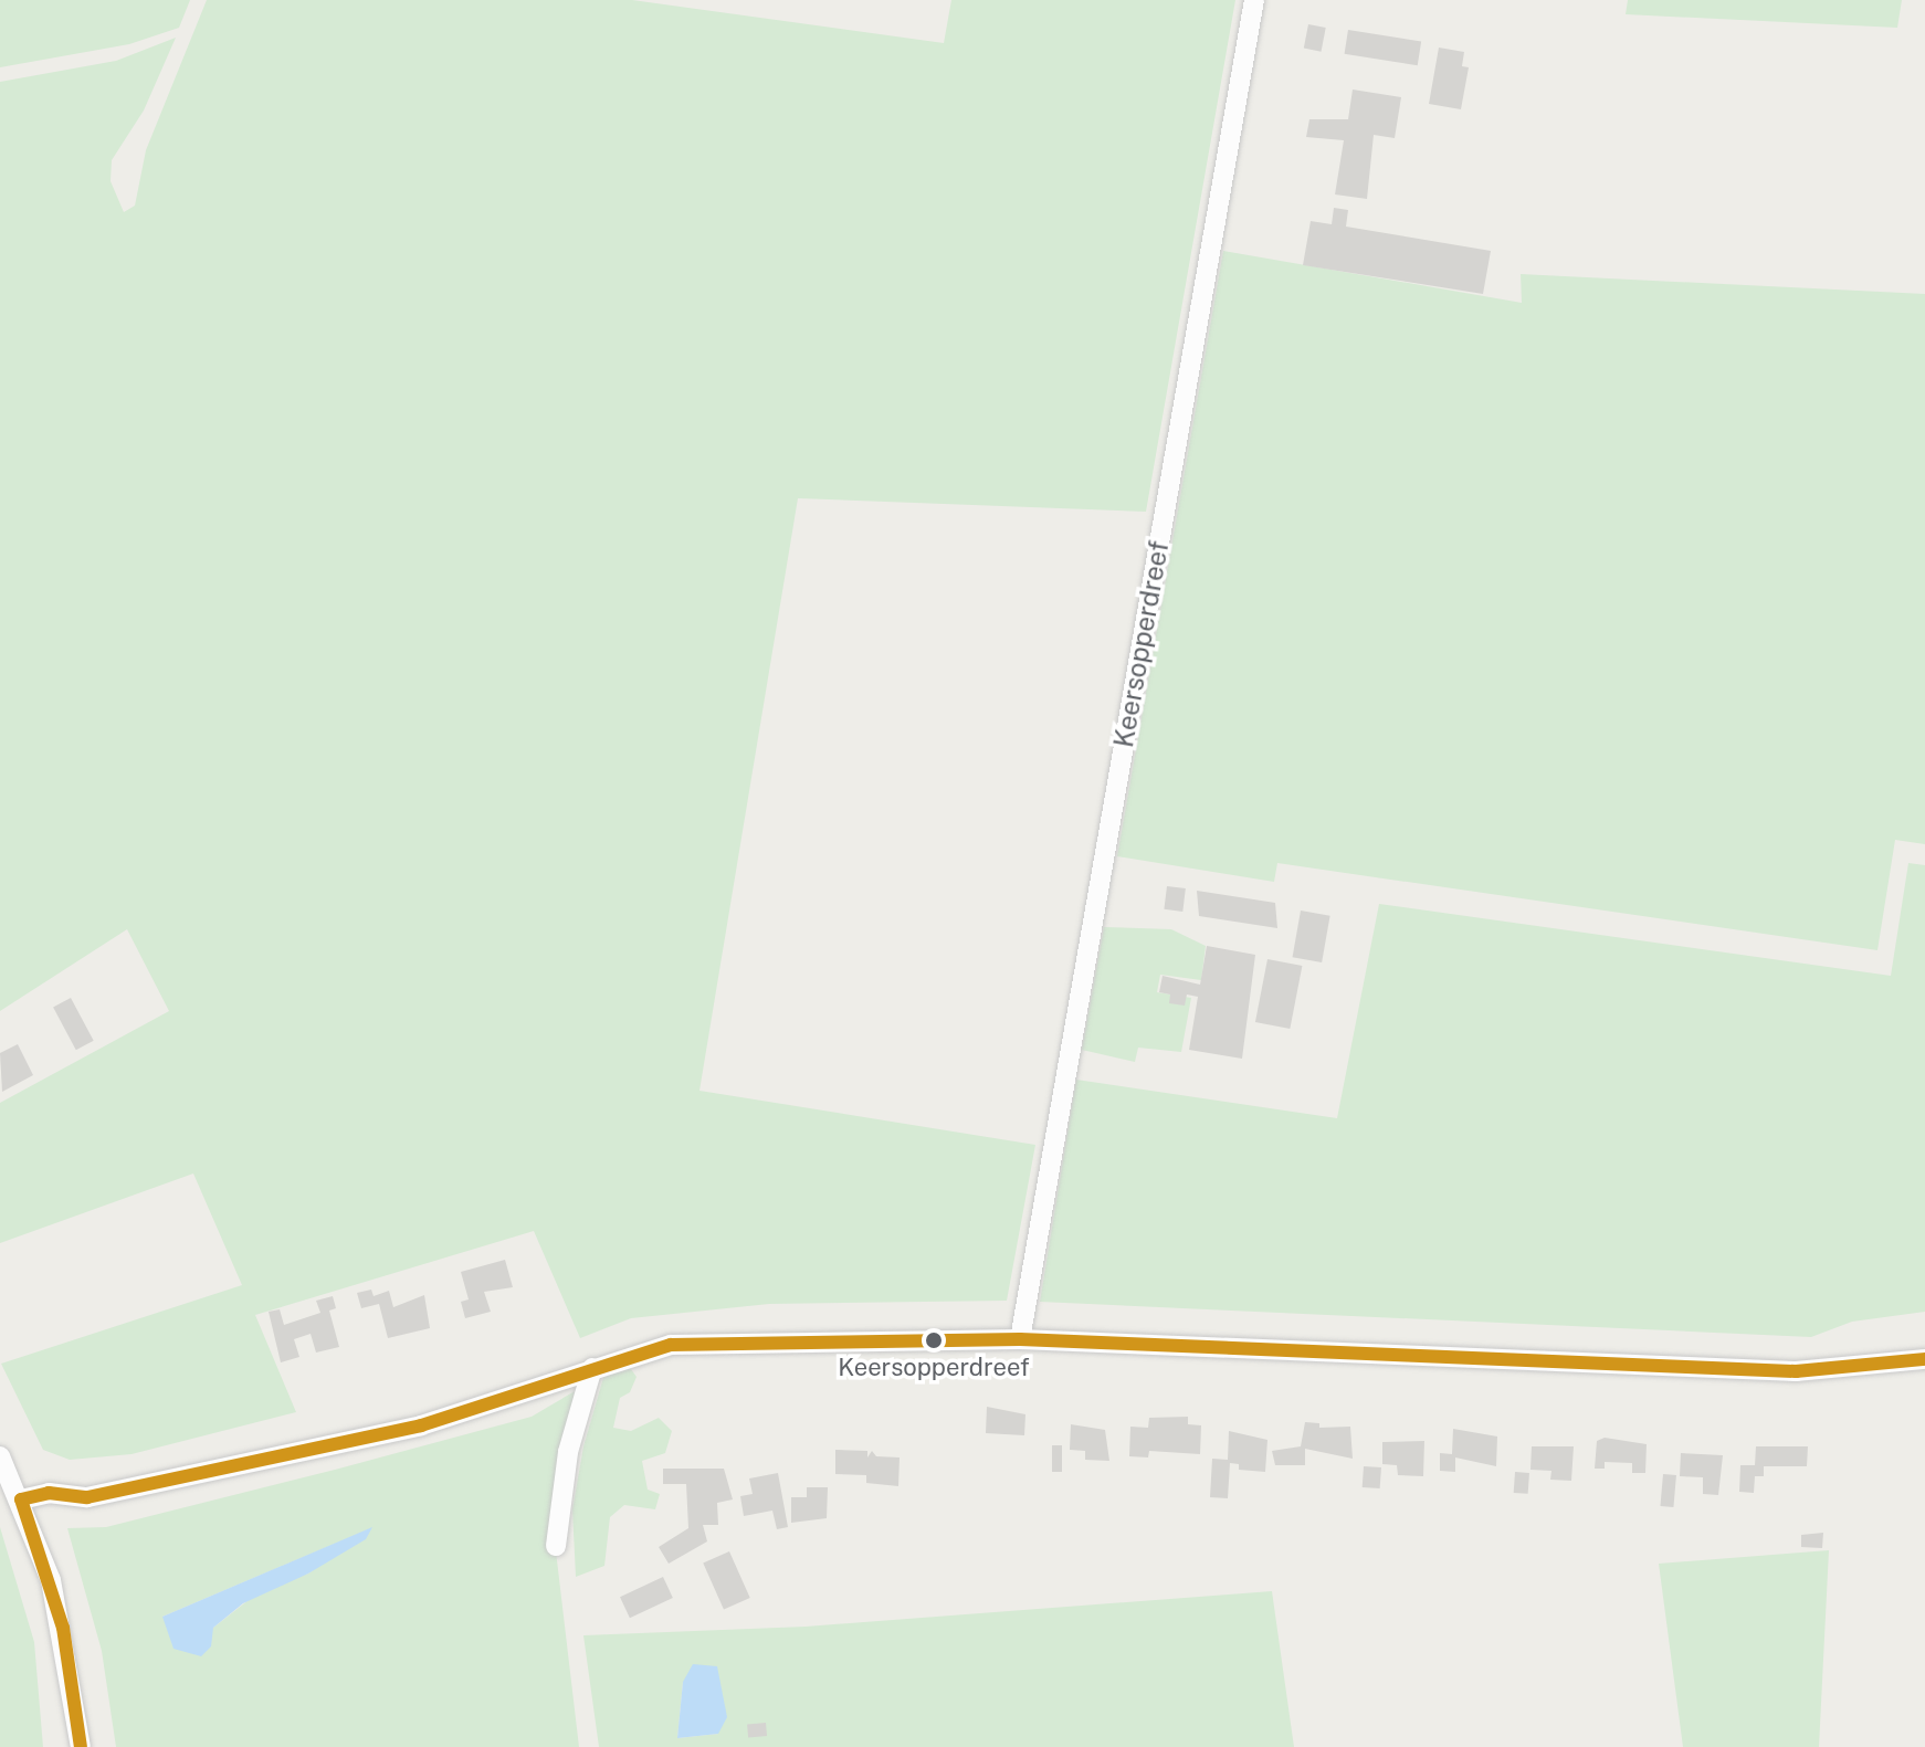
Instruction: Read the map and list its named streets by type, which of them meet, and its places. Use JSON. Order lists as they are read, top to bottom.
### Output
{
  "streets": {
    "street": ["Keersopperdreef"]
  },
  "places": ["Keersopperdreef"]
}
